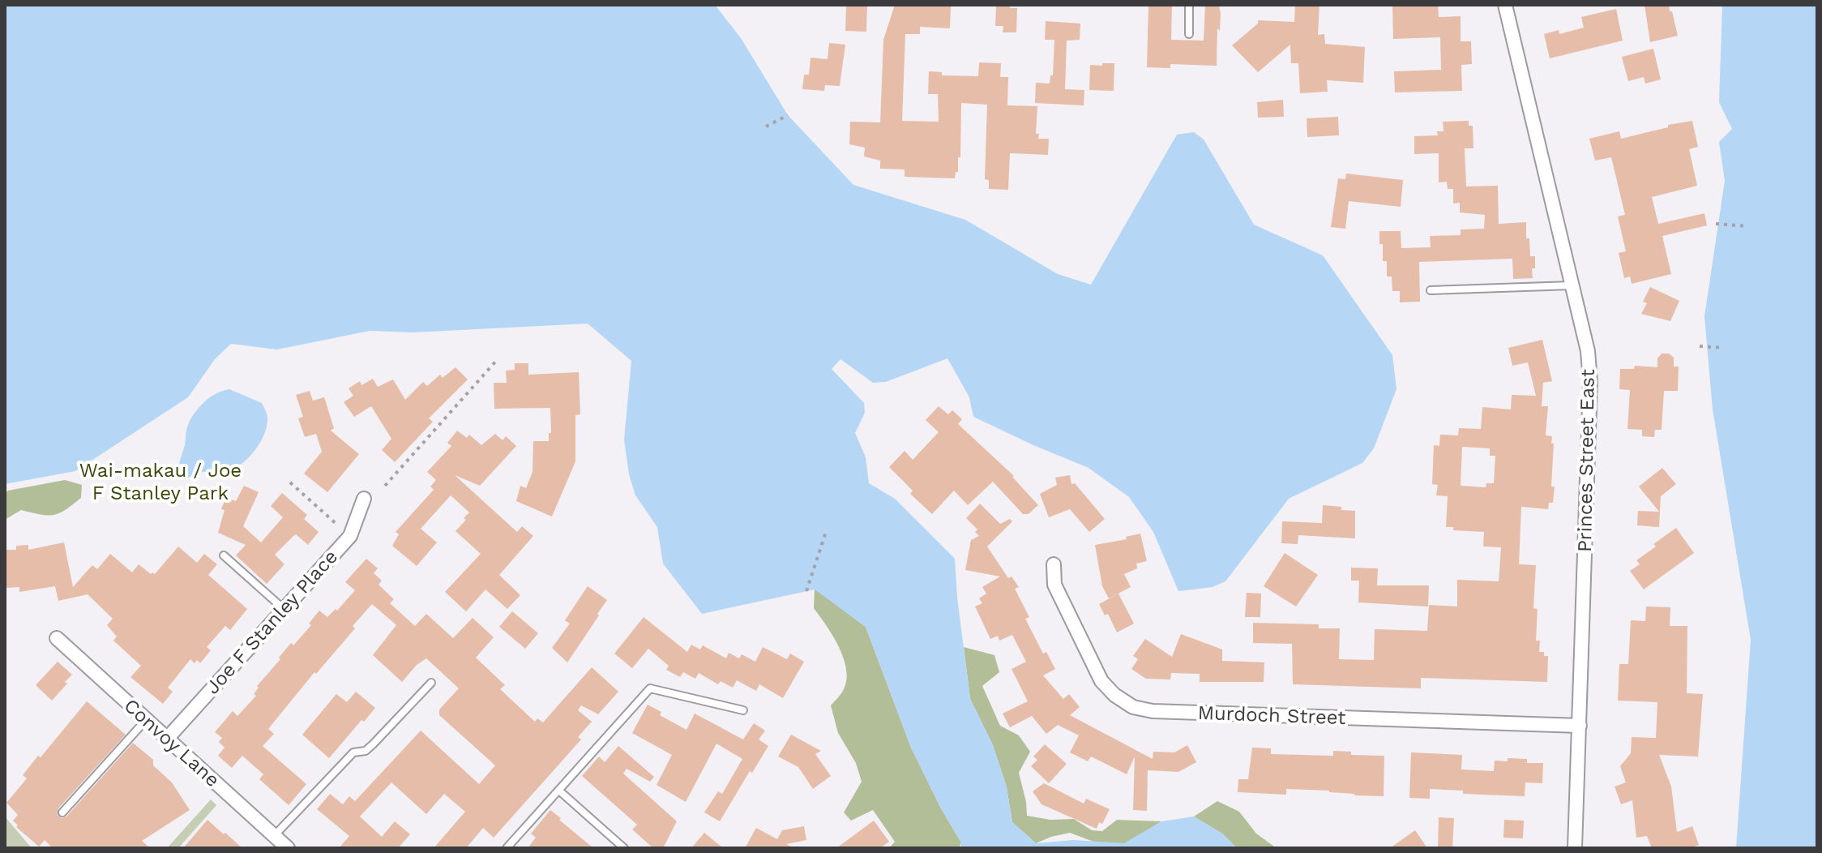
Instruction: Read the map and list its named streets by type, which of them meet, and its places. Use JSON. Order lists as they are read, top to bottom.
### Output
{
  "streets": {
    "street": [
      "Princes Street East",
      "Joe F Stanley Place",
      "Murdoch Street",
      "Convoy Lane"
    ]
  },
  "crossings": [
    ["Princes Street East", "Murdoch Street"],
    ["Joe F Stanley Place", "Convoy Lane"]
  ],
  "parks": ["Wai-makau / Joe F Stanley Park"]
}
